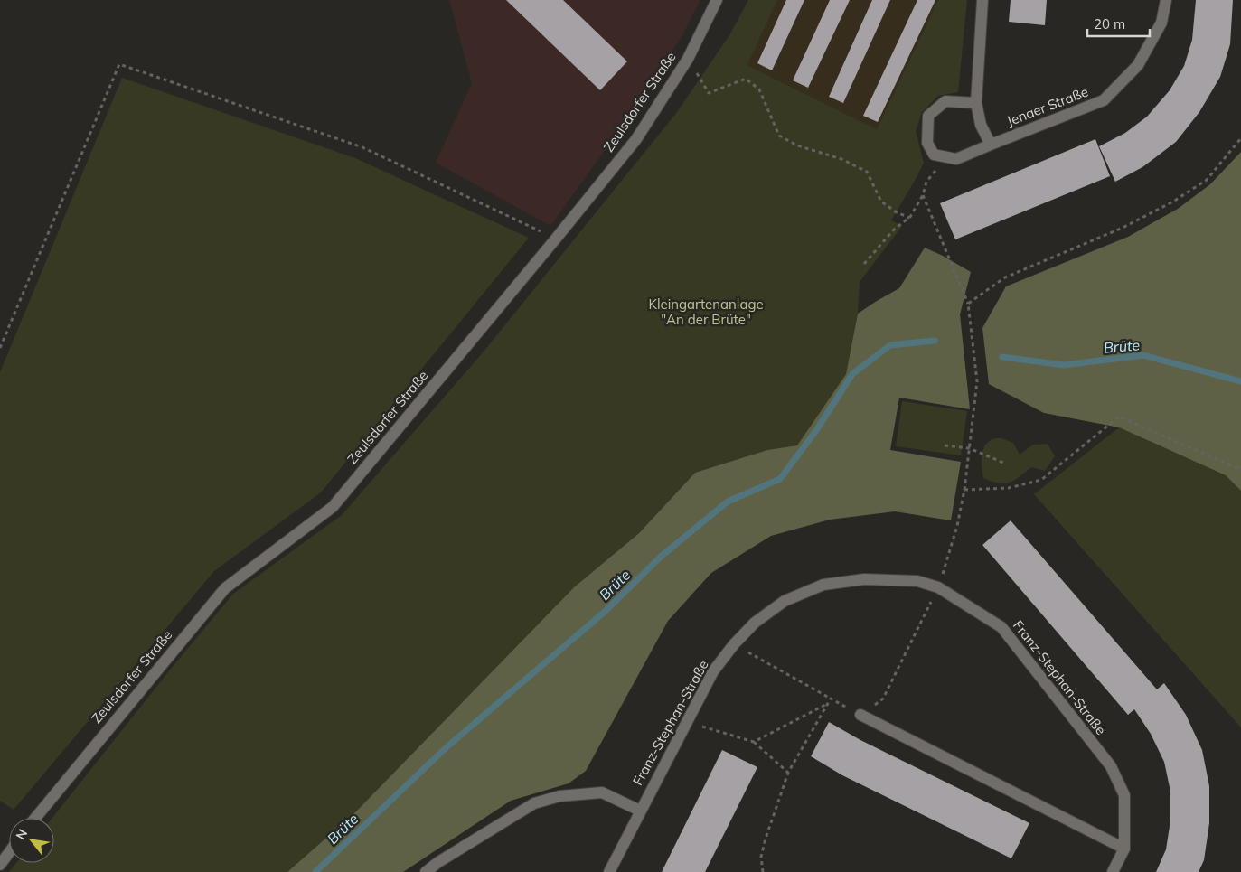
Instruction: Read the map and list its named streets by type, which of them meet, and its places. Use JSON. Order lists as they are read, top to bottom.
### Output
{
  "streets": {
    "street": ["Zeulsdorfer Straße", "Jenaer Straße", "Franz-Stephan-Straße"]
  },
  "water": ["Brüte"],
  "parks": ["Kleingartenanlage \"An der Brüte\""],
  "scale_bar": "20 m",
  "north": "top left"
}
